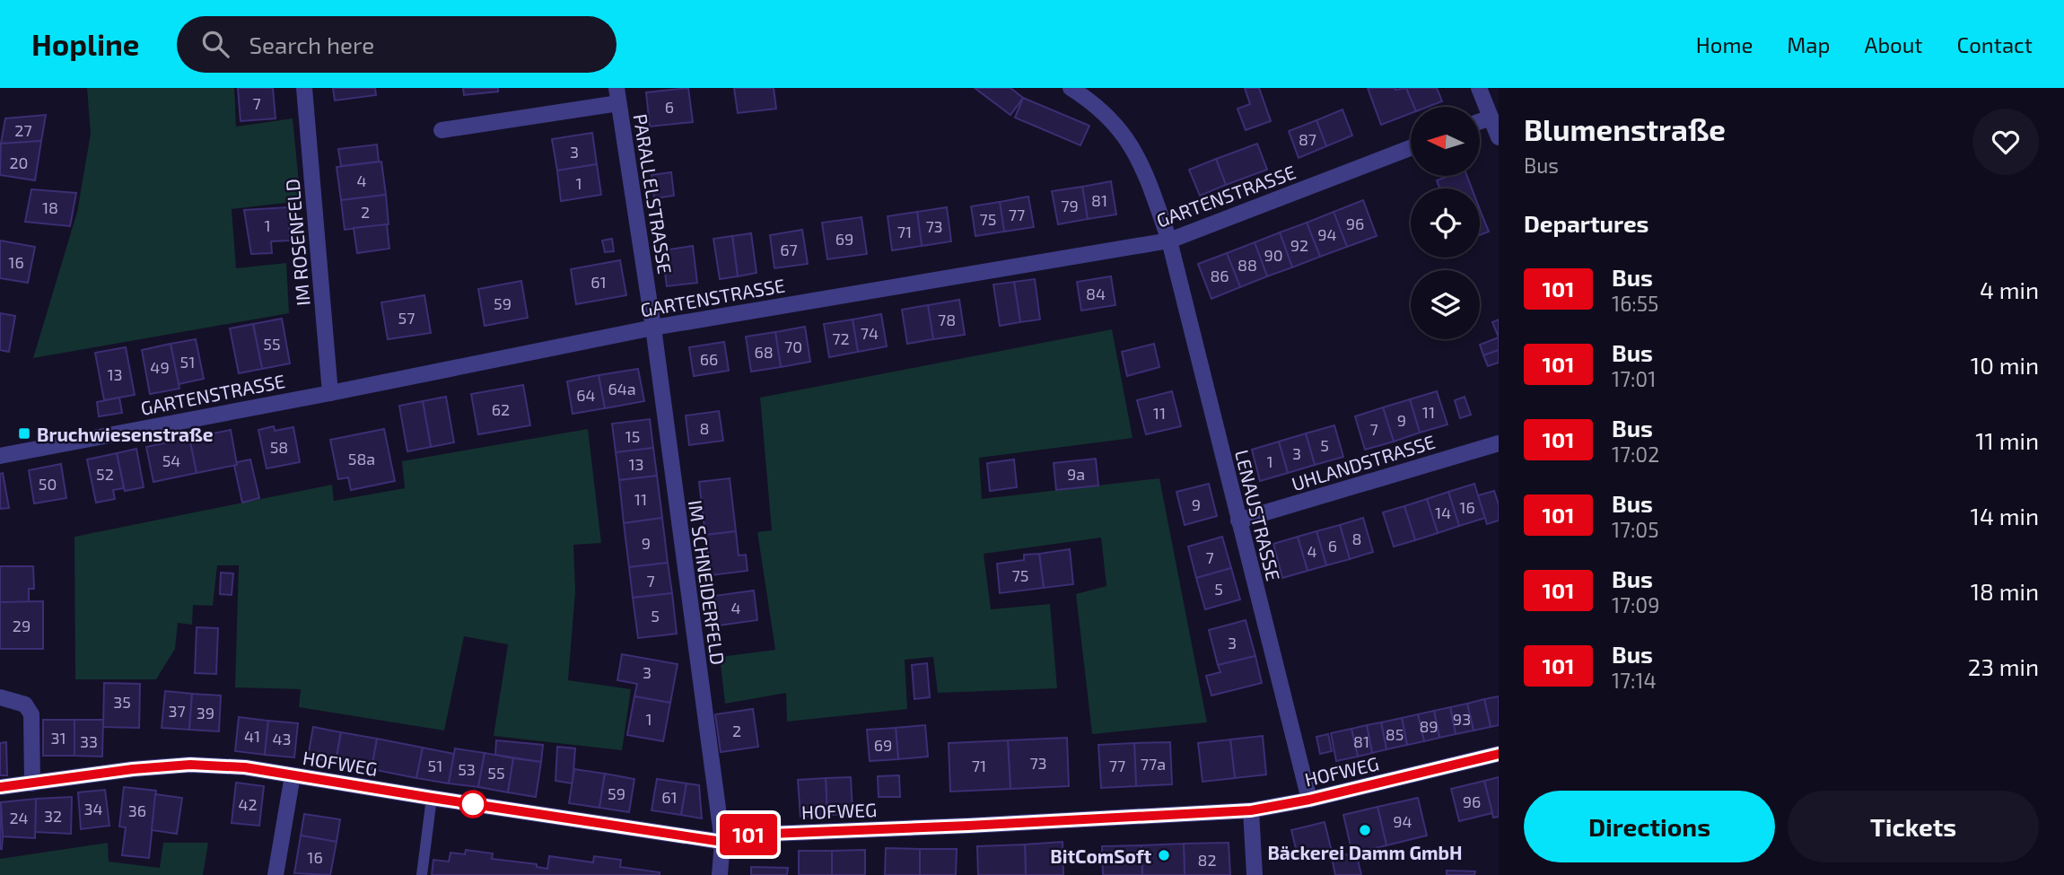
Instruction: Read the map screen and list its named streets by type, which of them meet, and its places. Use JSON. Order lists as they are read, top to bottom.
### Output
{
  "streets": {
    "street": [
      "PARALLELSTRASSE",
      "GARTENSTRASSE",
      "IM ROSENFELD",
      "UHLANDSTRASSE",
      "LENAUSTRASSE",
      "IM SCHNEIDERFELD",
      "HOFWEG"
    ]
  },
  "crossings": [
    ["PARALLELSTRASSE", "GARTENSTRASSE"],
    ["PARALLELSTRASSE", "IM SCHNEIDERFELD"],
    ["GARTENSTRASSE", "IM ROSENFELD"],
    ["GARTENSTRASSE", "LENAUSTRASSE"],
    ["GARTENSTRASSE", "IM SCHNEIDERFELD"],
    ["UHLANDSTRASSE", "LENAUSTRASSE"],
    ["LENAUSTRASSE", "HOFWEG"],
    ["IM SCHNEIDERFELD", "HOFWEG"]
  ],
  "places": {
    "transit": ["Bruchwiesenstraße"],
    "other": ["Bäckerei Damm GmbH", "BitComSoft"]
  },
  "lines": ["bus line 101"],
  "house_numbers": [
    "7",
    "6",
    "27",
    "87",
    "3",
    "20",
    "4",
    "1",
    "81",
    "79",
    "18",
    "2",
    "77",
    "75",
    "96",
    "1",
    "73",
    "71",
    "94",
    "69",
    "92",
    "67",
    "90",
    "16",
    "88",
    "86",
    "61",
    "84",
    "59",
    "57",
    "78",
    "74",
    "72",
    "55",
    "70",
    "68",
    "66",
    "51",
    "49",
    "13",
    "64a",
    "64",
    "62",
    "11",
    "11",
    "9",
    "8",
    "7",
    "15",
    "5",
    "58",
    "3",
    "58a",
    "54",
    "1",
    "13",
    "52",
    "9a",
    "50",
    "11",
    "9",
    "16",
    "14",
    "8",
    "9",
    "6",
    "4",
    "7",
    "75",
    "7",
    "5",
    "4",
    "5",
    "29",
    "3",
    "3",
    "35",
    "37",
    "39",
    "1",
    "93",
    "89",
    "2",
    "85",
    "41",
    "31",
    "43",
    "33",
    "81",
    "69",
    "73",
    "77a",
    "51",
    "71",
    "77",
    "53",
    "55",
    "59",
    "61",
    "96",
    "42",
    "34",
    "36",
    "32",
    "24",
    "94",
    "16",
    "82"
  ],
  "north": "left",
  "page": {
    "header": "Hopline",
    "search": "Search here",
    "nav": [
      "Home",
      "Map",
      "About",
      "Contact"
    ],
    "on_map": "101",
    "heading": [
      ["Blumenstraße", "Bus"],
      "Departures"
    ],
    "list": [
      {
        "mark": "101",
        "name": "Bus",
        "note": "16:55",
        "value": "4 min"
      },
      {
        "mark": "101",
        "name": "Bus",
        "note": "17:01",
        "value": "10 min"
      },
      {
        "mark": "101",
        "name": "Bus",
        "note": "17:02",
        "value": "11 min"
      },
      {
        "mark": "101",
        "name": "Bus",
        "note": "17:05",
        "value": "14 min"
      },
      {
        "mark": "101",
        "name": "Bus",
        "note": "17:09",
        "value": "18 min"
      },
      {
        "mark": "101",
        "name": "Bus",
        "note": "17:14",
        "value": "23 min"
      }
    ],
    "buttons": ["Directions", "Tickets"]
  }
}
